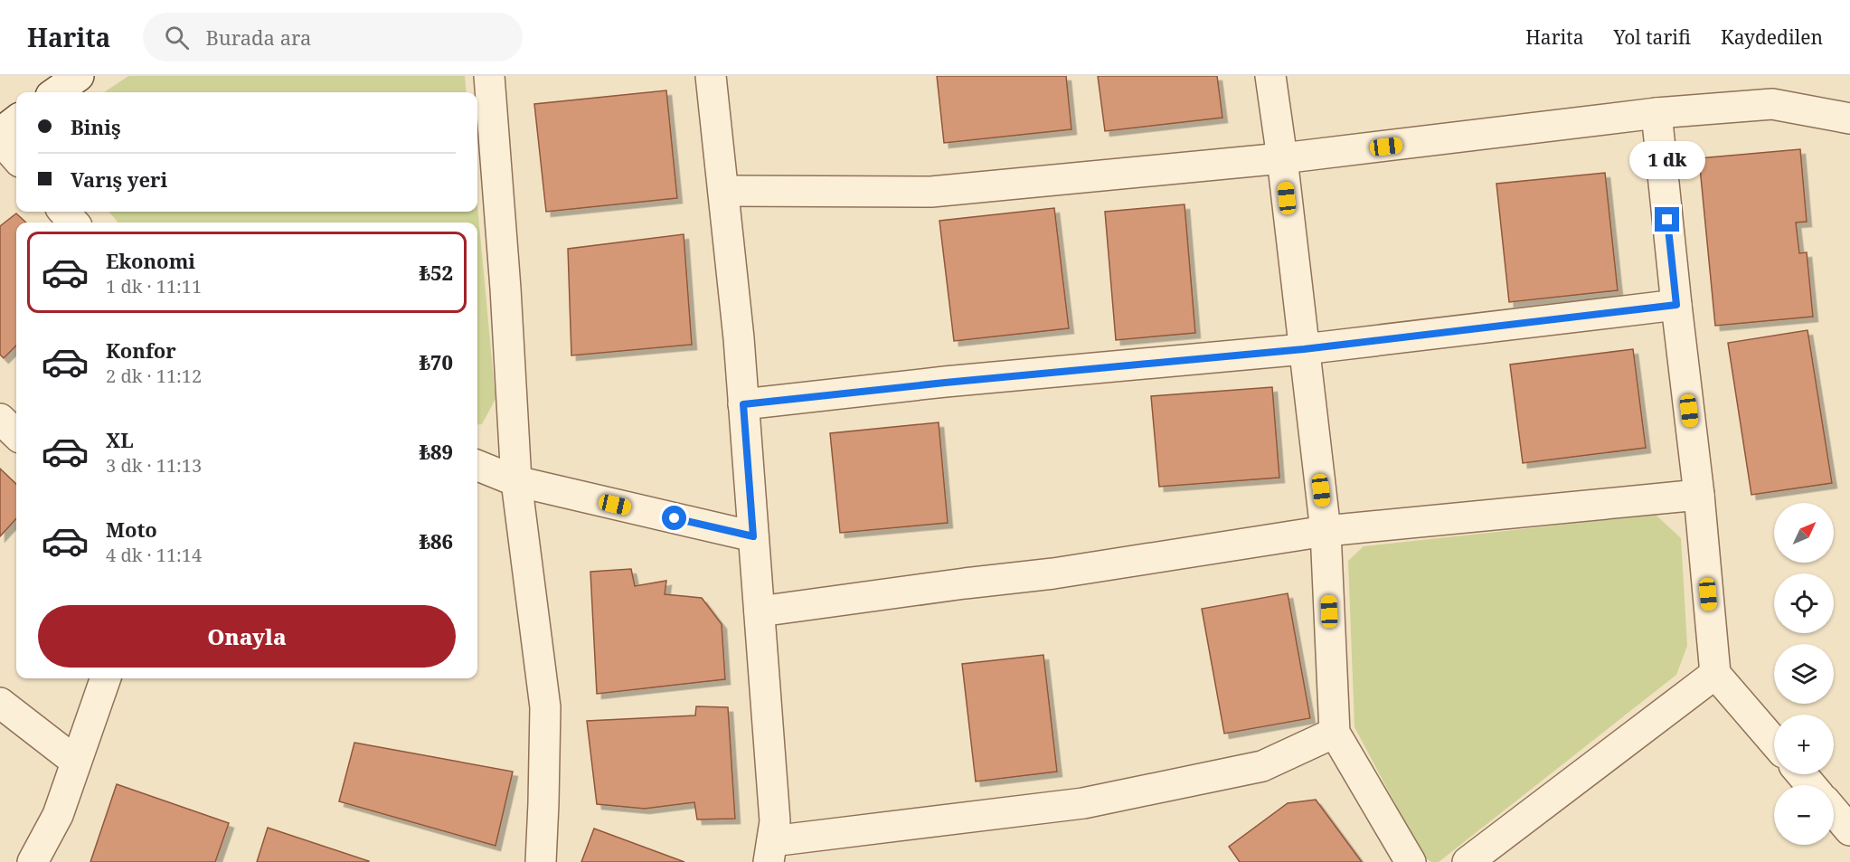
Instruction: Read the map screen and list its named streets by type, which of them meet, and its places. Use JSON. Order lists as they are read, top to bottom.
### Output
{
  "north": "top right",
  "page": {
    "header": "Harita",
    "search": "Burada ara",
    "nav": ["Harita", "Yol tarifi", "Kaydedilen"],
    "banner": ["Biniş", "Varış yeri"],
    "bubble": "1 dk",
    "list": [
      {
        "name": "Ekonomi",
        "note": "1 dk · 11:11",
        "value": "₺52"
      },
      {
        "name": "Konfor",
        "note": "2 dk · 11:12",
        "value": "₺70"
      },
      {
        "name": "XL",
        "note": "3 dk · 11:13",
        "value": "₺89"
      },
      {
        "name": "Moto",
        "note": "4 dk · 11:14",
        "value": "₺86"
      }
    ],
    "map_buttons": ["+", "−"],
    "buttons": "Onayla"
  }
}
